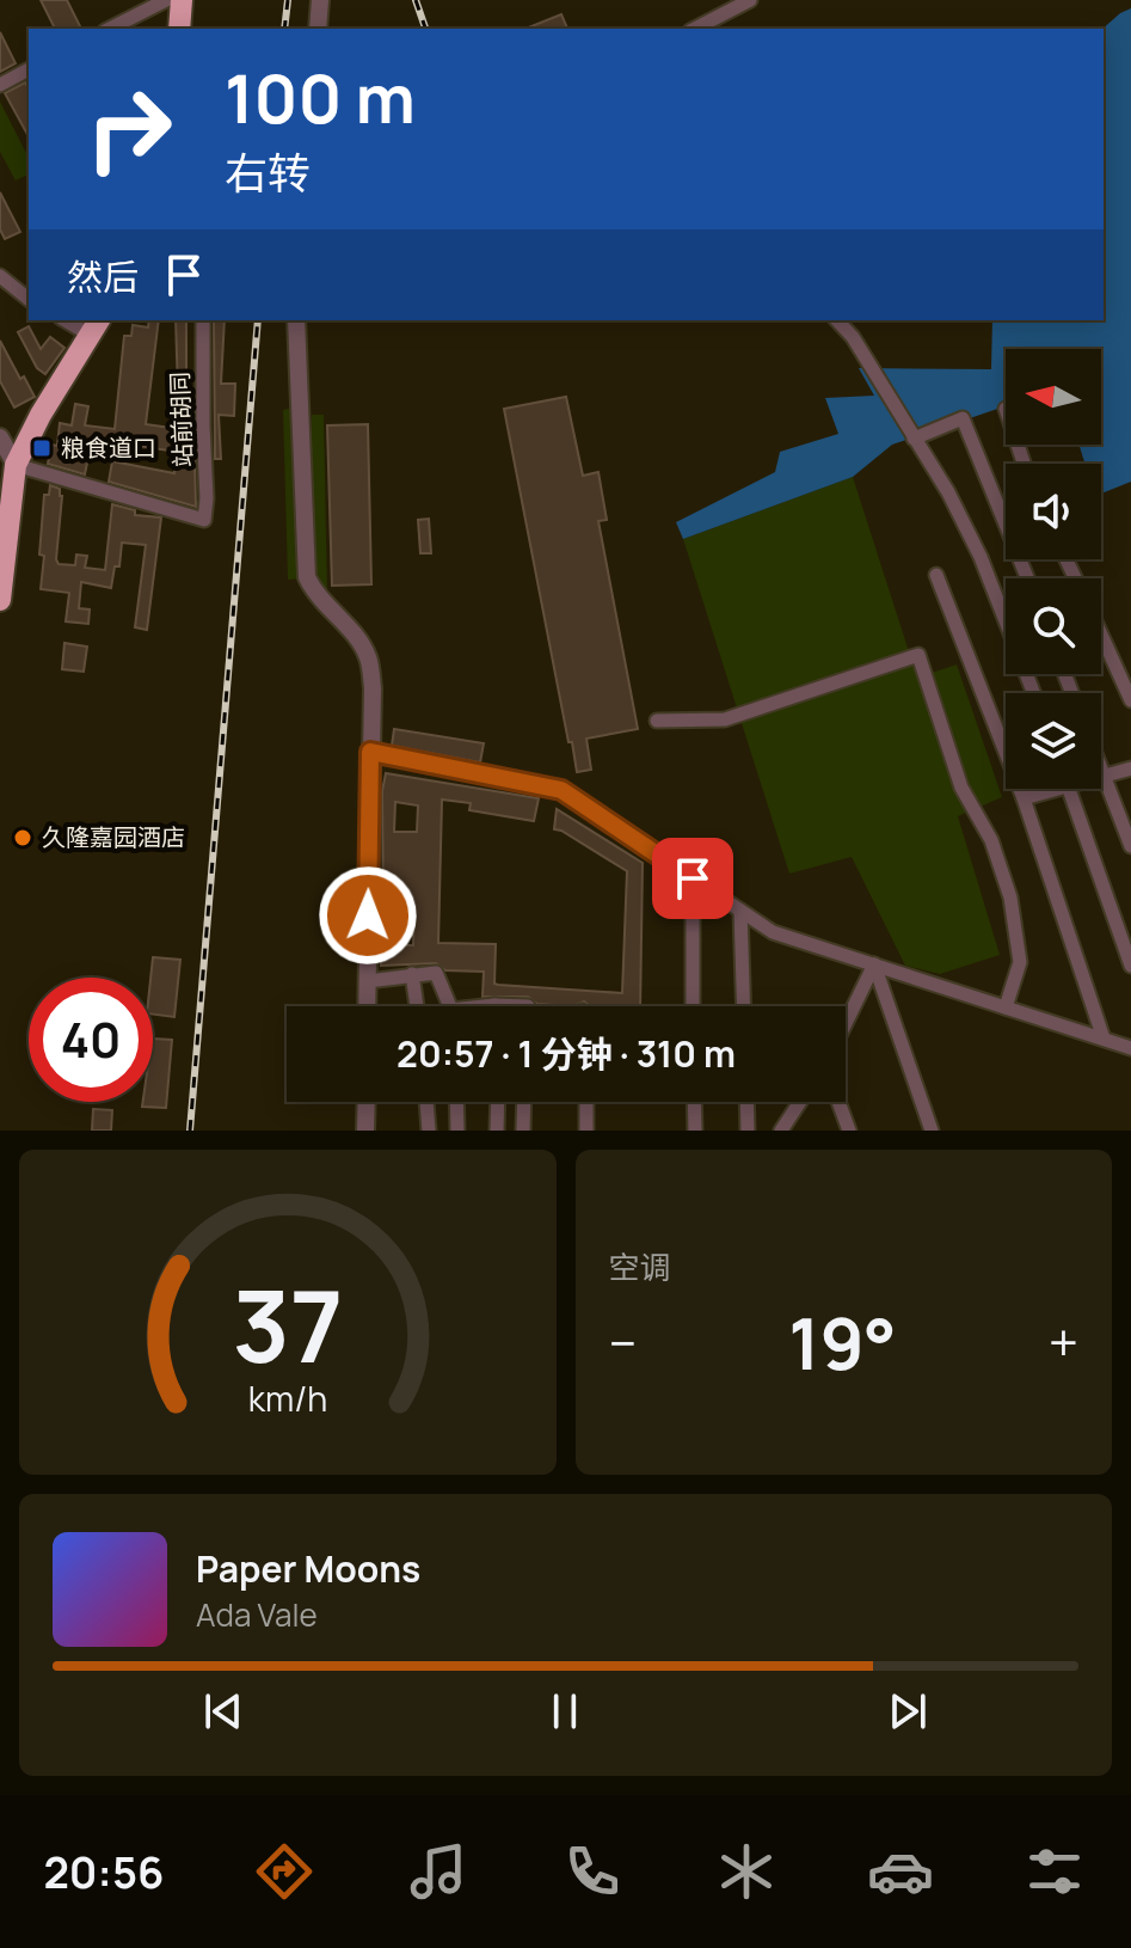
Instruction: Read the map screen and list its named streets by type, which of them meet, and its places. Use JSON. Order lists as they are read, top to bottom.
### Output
{
  "streets": {
    "street": ["站前胡同"]
  },
  "places": {
    "transit": ["粮食道口"],
    "other": ["久隆嘉园酒店"]
  },
  "north": "left",
  "page": {
    "turn": ["100 m", "右转"],
    "then": "然后",
    "limit": "40",
    "trip": "20:57 · 1 分钟 · 310 m",
    "tile": "空调",
    "heat": ["−", "19°", "+"],
    "song": ["Paper Moons", "Ada Vale"],
    "tabs": "20:56",
    "gauge": ["37", "km/h"]
  }
}
